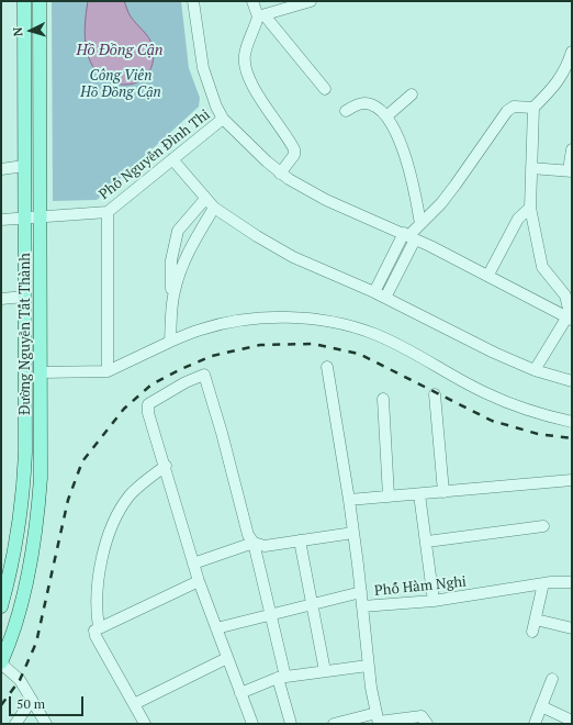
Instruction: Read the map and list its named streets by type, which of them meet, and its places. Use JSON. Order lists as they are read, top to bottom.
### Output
{
  "streets": {
    "main road": ["Đường Nguyễn Tất Thành"],
    "street": ["Phố Nguyễn Đình Thi", "Phố Hàm Nghi"]
  },
  "crossings": [
    ["Phố Nguyễn Đình Thi", "Đường Nguyễn Tất Thành"]
  ],
  "water": ["Hồ Đồng Cận"],
  "parks": ["Công Viên Hồ Đồng Cận"],
  "scale_bar": "50 m",
  "north": "left"
}
